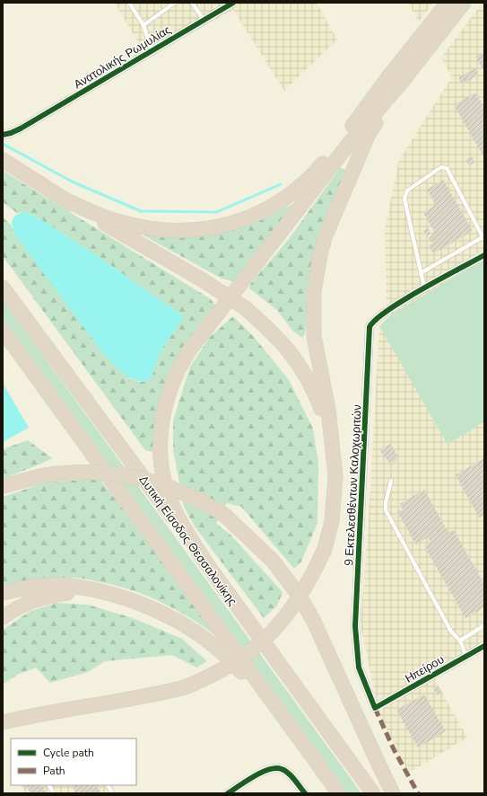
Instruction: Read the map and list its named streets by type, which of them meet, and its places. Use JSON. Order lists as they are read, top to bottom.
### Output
{
  "streets": {
    "highway": ["Δυτική Είσοδος Θεσσαλονίκης"],
    "street": ["Ανατολικής Ρωμυλίας", "9 Εκτελεσθέντων Καλοχωριτών", "Ηπείρου"]
  },
  "crossings": [
    ["9 Εκτελεσθέντων Καλοχωριτών", "Ηπείρου"]
  ],
  "legend": ["Cycle path", "Path"]
}
